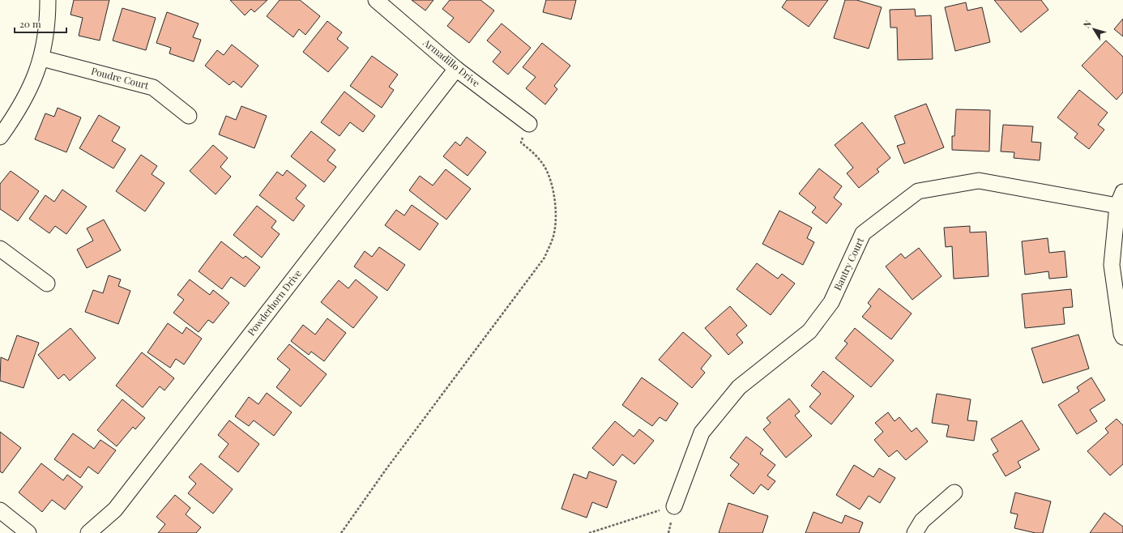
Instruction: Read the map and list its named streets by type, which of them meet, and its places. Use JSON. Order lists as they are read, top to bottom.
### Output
{
  "streets": {
    "street": [
      "Armadillo Drive",
      "Poudre Court",
      "Bantry Court",
      "Powderhorn Drive"
    ]
  },
  "crossings": [
    ["Armadillo Drive", "Powderhorn Drive"]
  ],
  "scale_bar": "20 m",
  "north": "top left"
}
